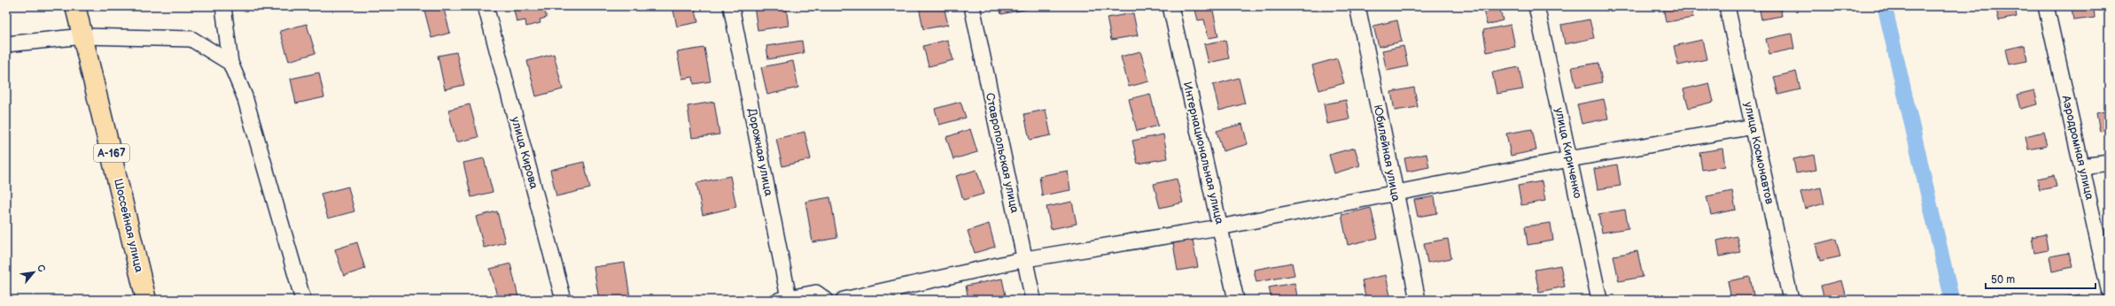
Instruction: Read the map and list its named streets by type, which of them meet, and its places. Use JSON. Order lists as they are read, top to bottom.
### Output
{
  "streets": {
    "highway": ["А-167", "Шоссейная улица"],
    "street": [
      "Аэродромная улица",
      "Дорожная улица",
      "улица Кирова",
      "Ставропольская улица",
      "Интернациональная улица",
      "Юбилейная улица",
      "улица Кириченко",
      "улица Космонавтов"
    ]
  },
  "scale_bar": "50 m",
  "north": "top right"
}
